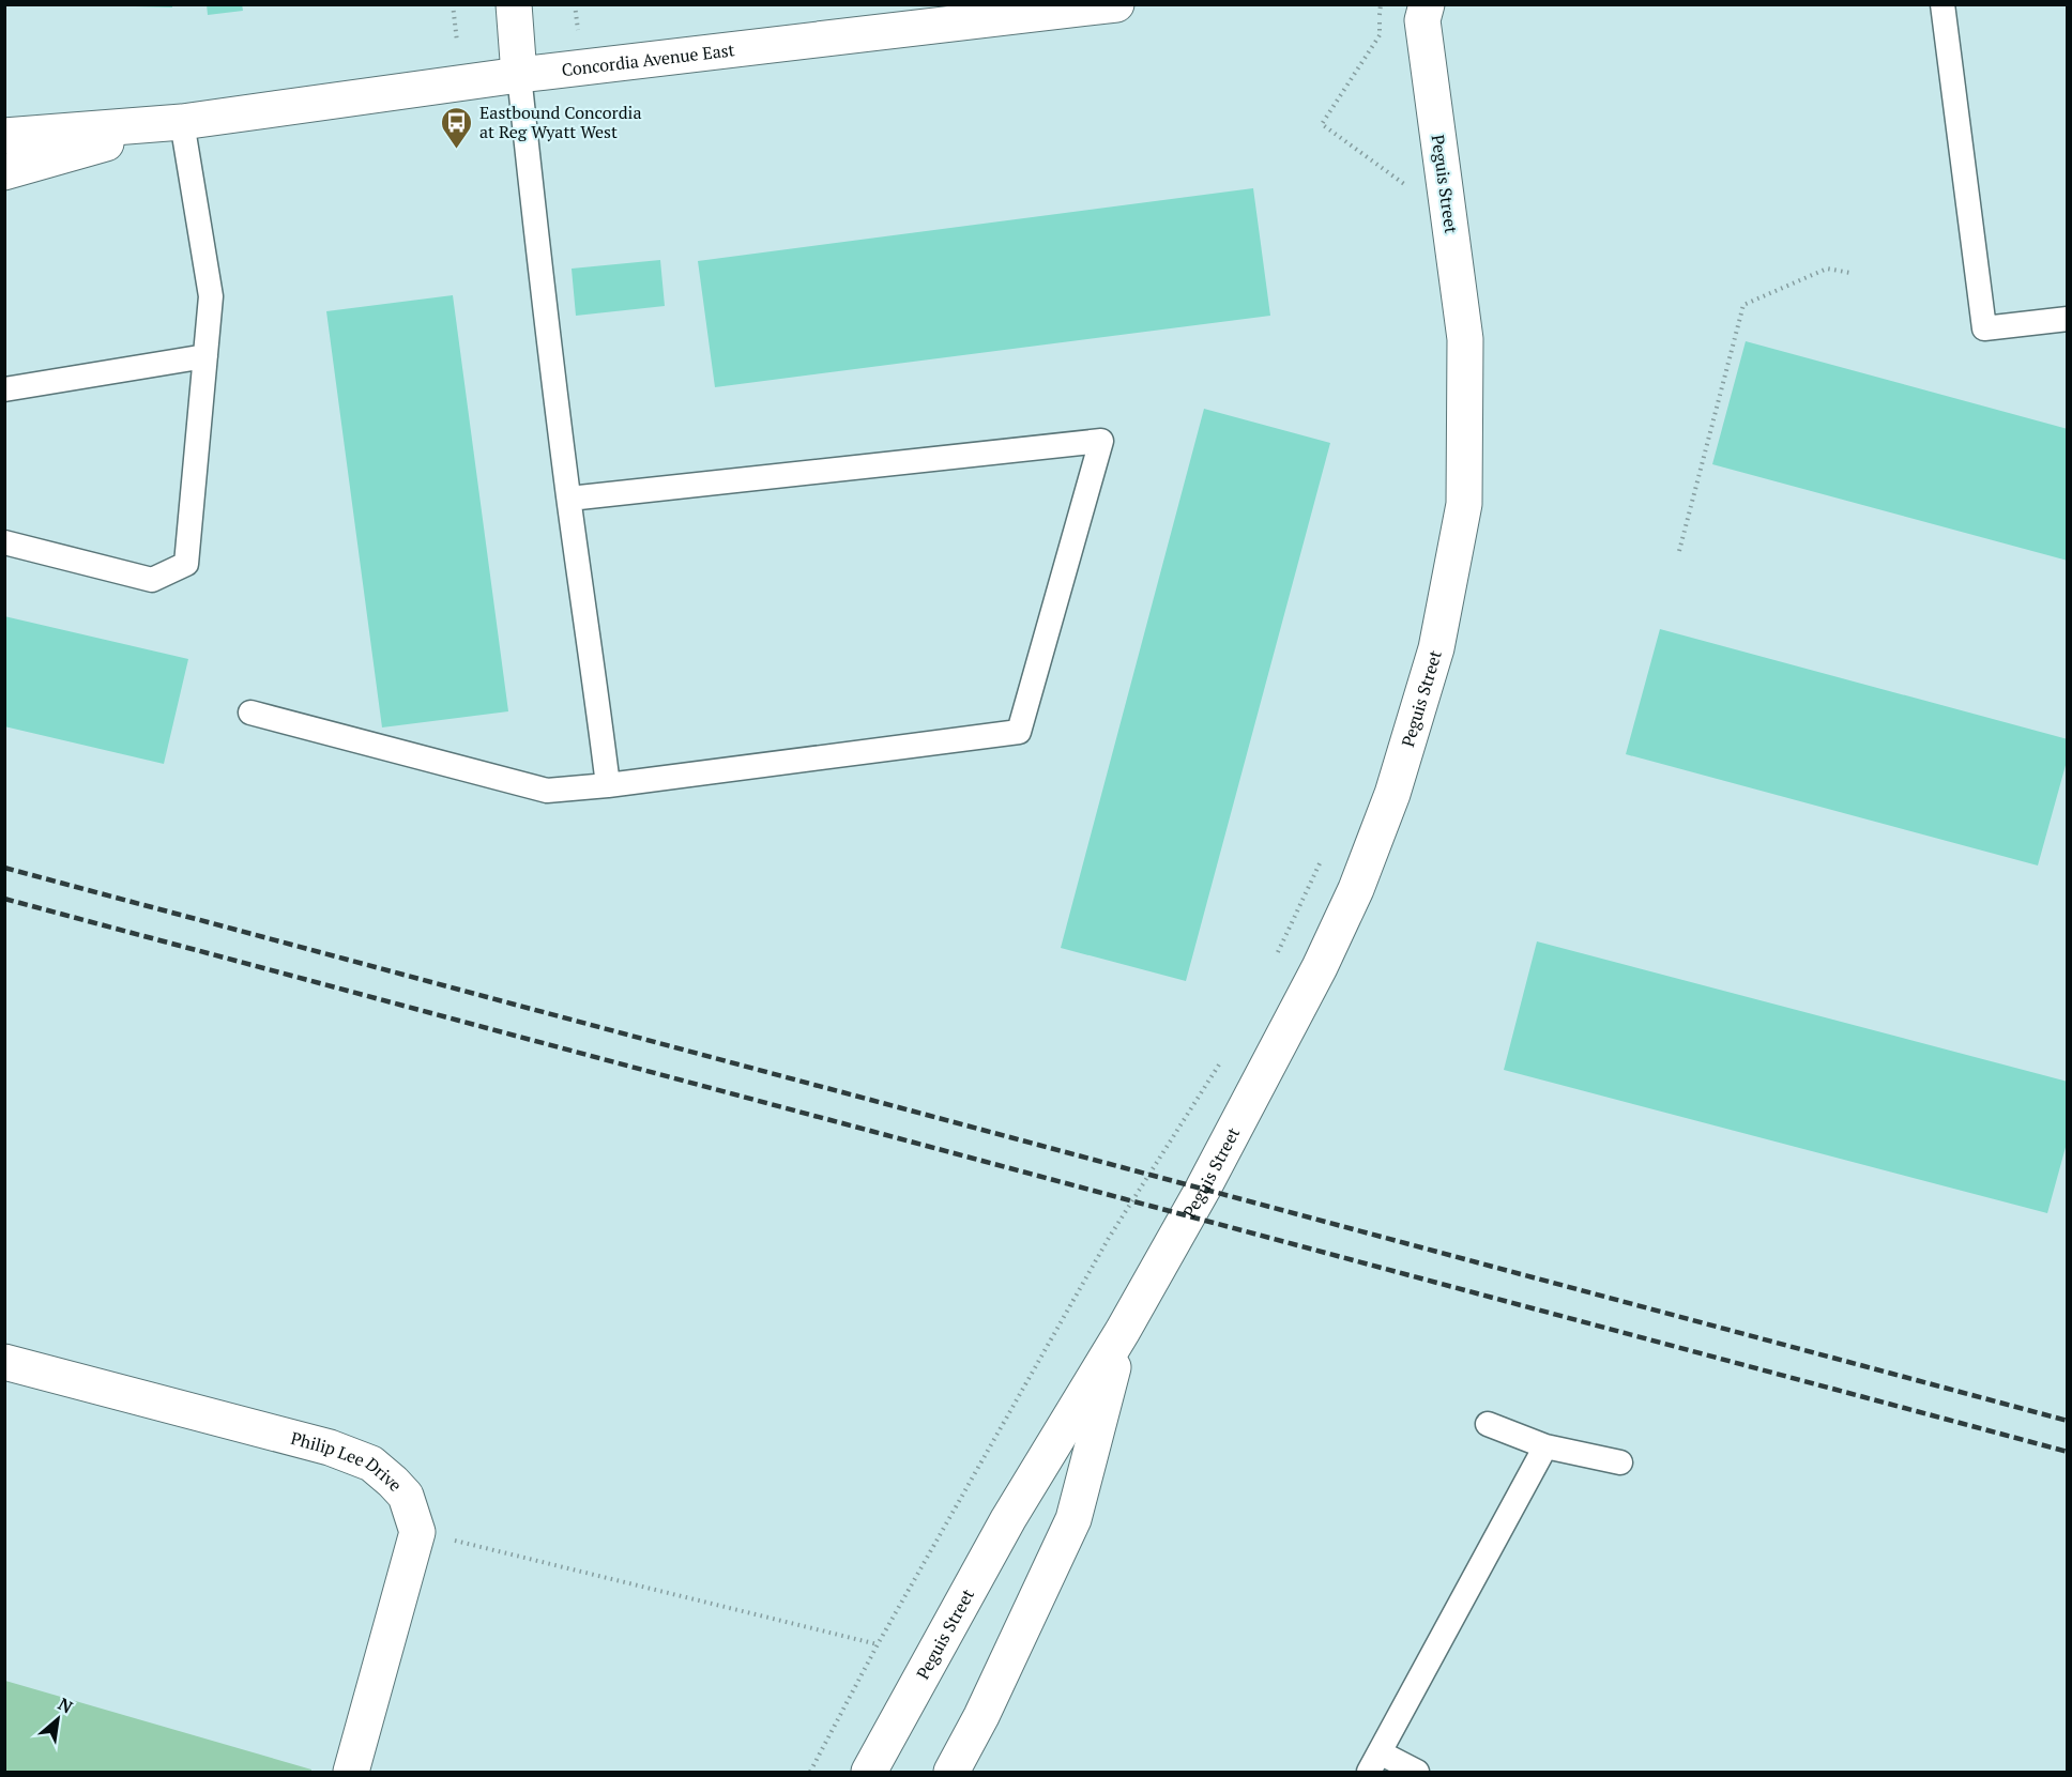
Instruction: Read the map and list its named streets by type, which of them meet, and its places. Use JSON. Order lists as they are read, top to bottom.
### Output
{
  "streets": {
    "street": ["Concordia Avenue East", "Peguis Street", "Philip Lee Drive"]
  },
  "places": {
    "bus stop": ["Eastbound Concordia at Reg Wyatt West"]
  },
  "north": "top right"
}
